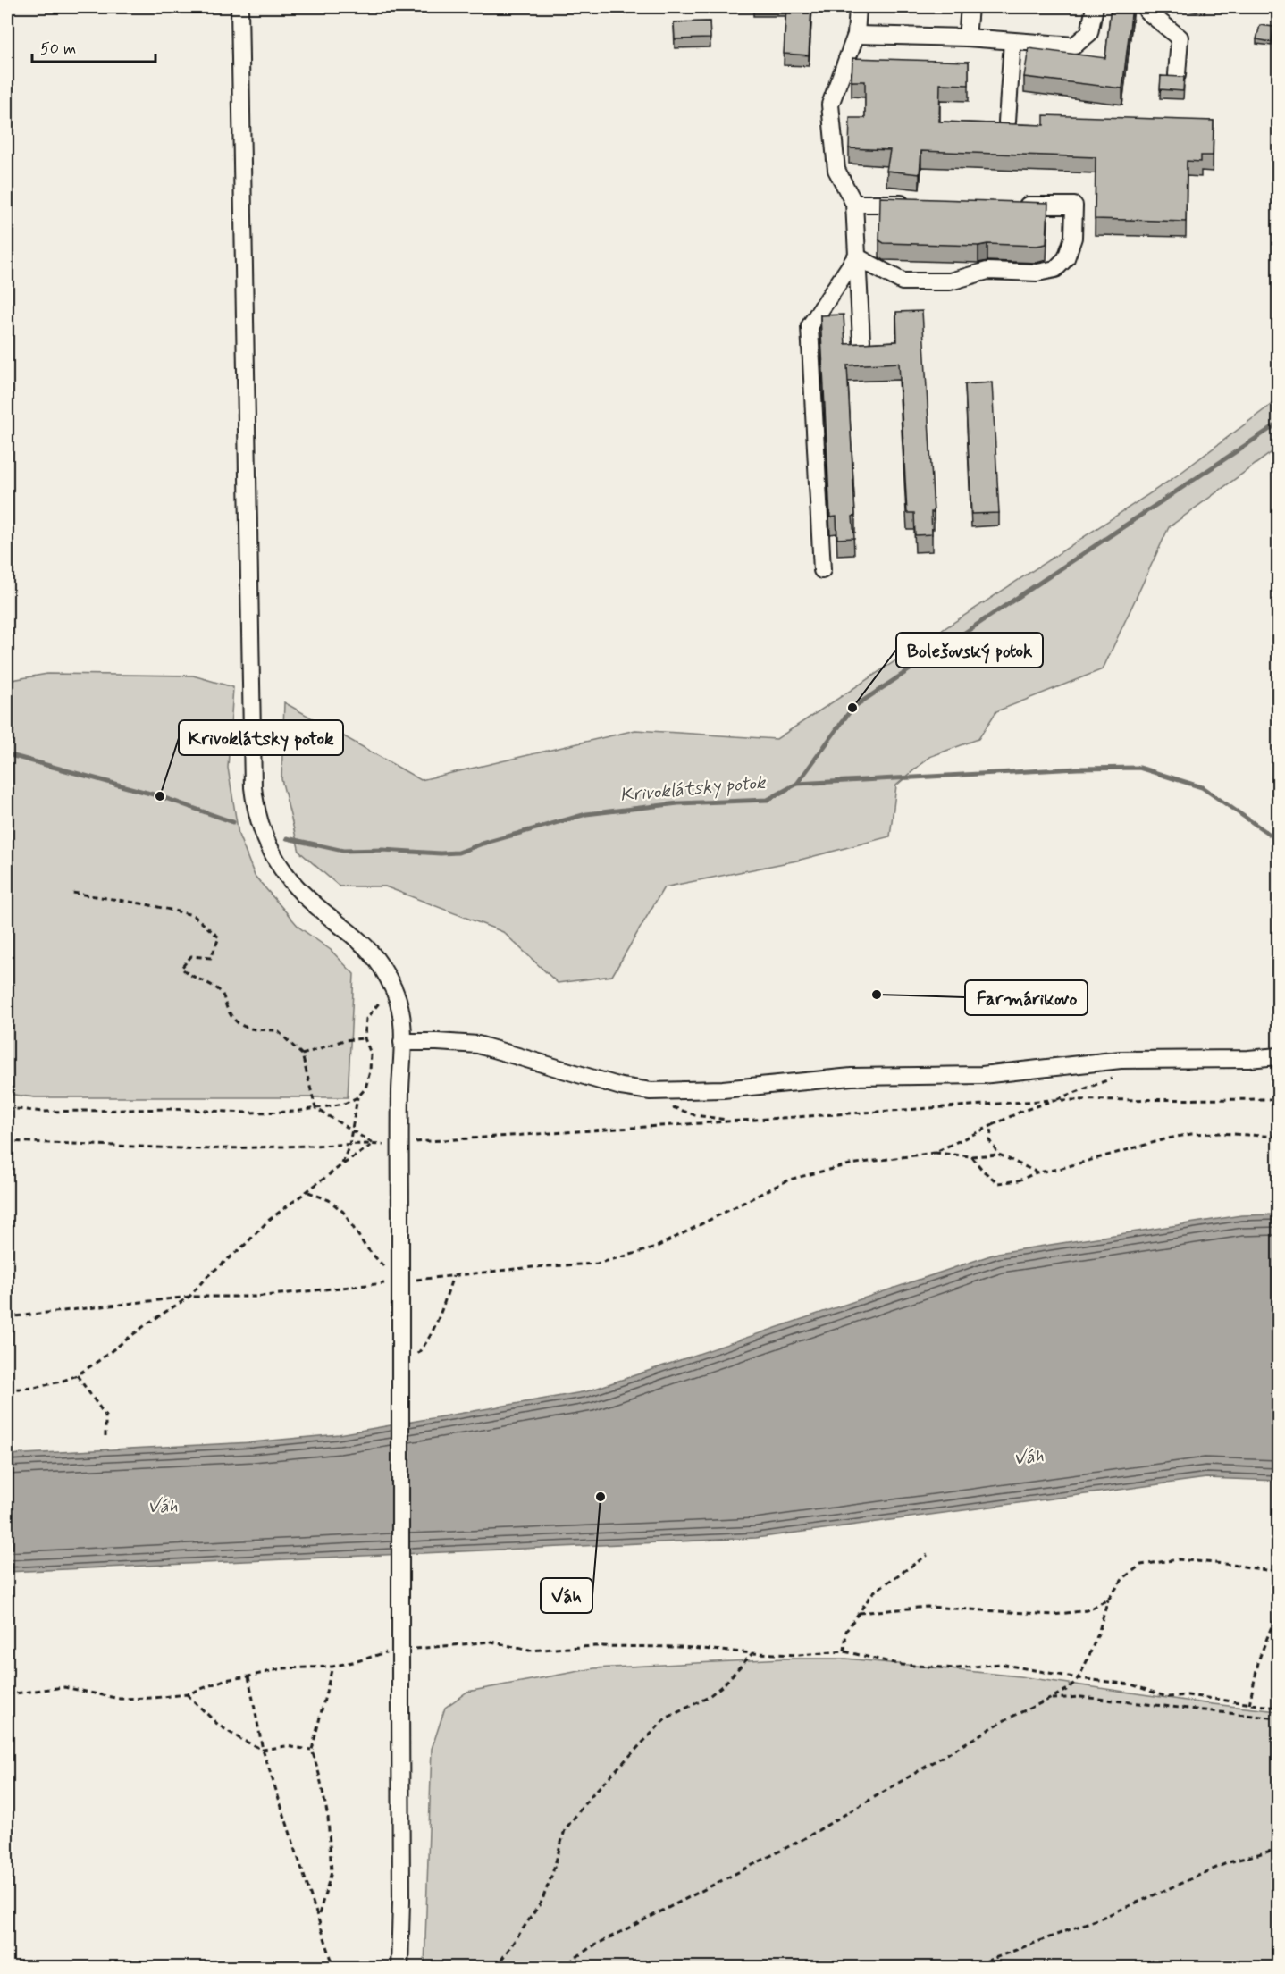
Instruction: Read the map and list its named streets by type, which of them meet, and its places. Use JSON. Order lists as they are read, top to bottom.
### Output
{
  "water": ["Krivoklátsky potok", "Váh"],
  "places": [
    "Bolešovský potok",
    "Krivoklátsky potok",
    "Farmárikovo",
    "Váh"
  ],
  "scale_bar": "50 m"
}
